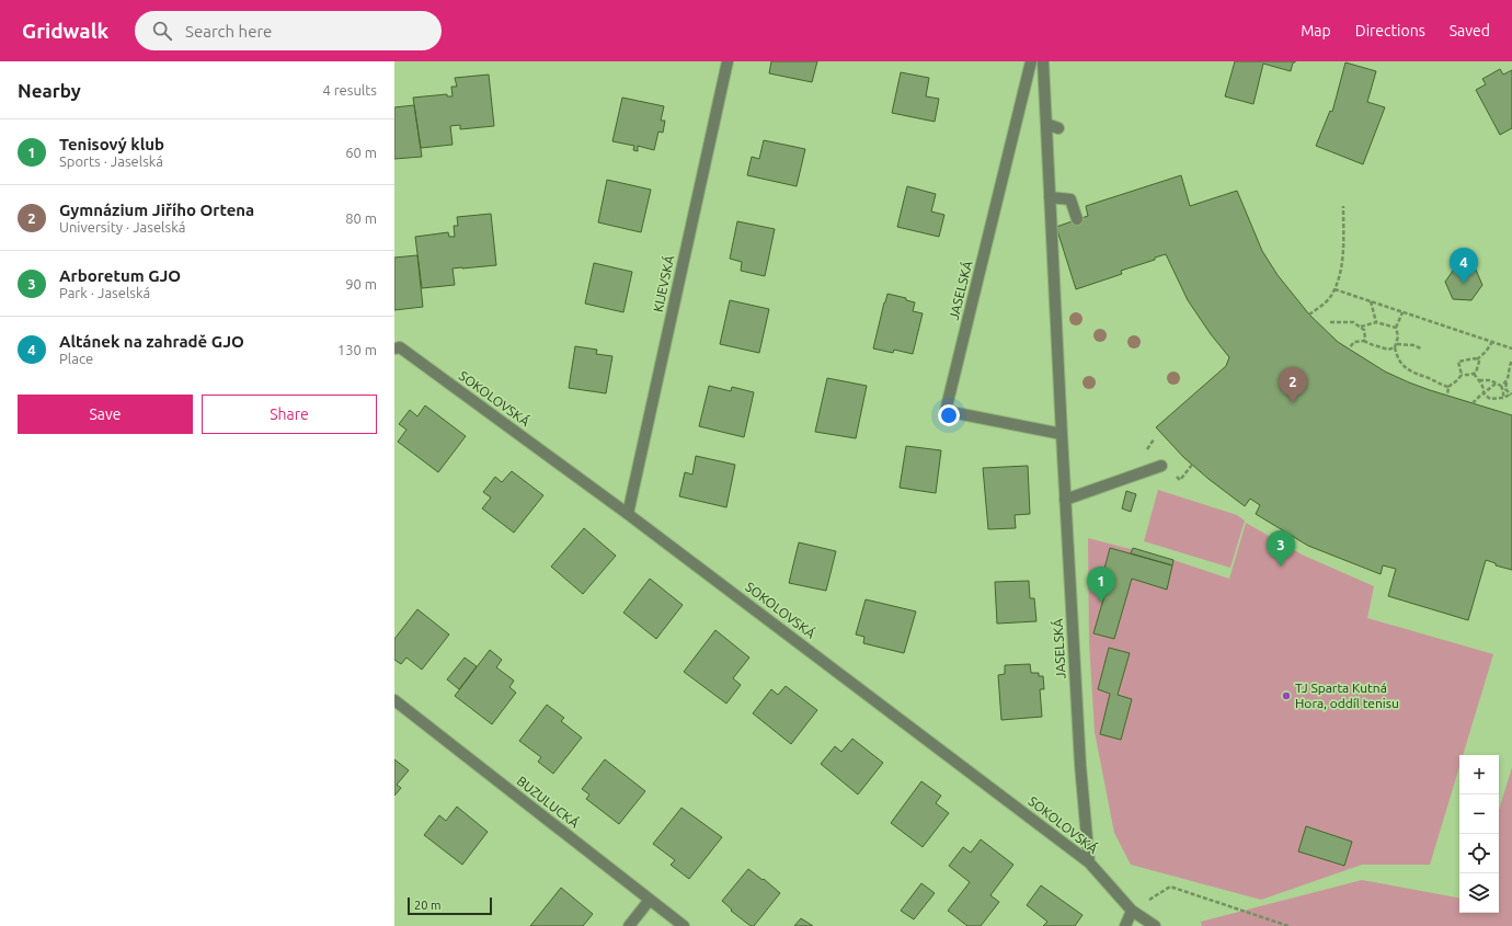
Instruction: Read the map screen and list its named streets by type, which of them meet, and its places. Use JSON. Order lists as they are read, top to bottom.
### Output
{
  "streets": {
    "street": [
      "KIJEVSKÁ",
      "JASELSKÁ",
      "SOKOLOVSKÁ",
      "BUZULUCKÁ"
    ]
  },
  "crossings": [
    ["KIJEVSKÁ", "SOKOLOVSKÁ"],
    ["JASELSKÁ", "SOKOLOVSKÁ"]
  ],
  "places": ["TJ Sparta Kutná Hora, oddíl tenisu"],
  "scale_bar": "20 m",
  "page": {
    "header": "Gridwalk",
    "search": "Search here",
    "nav": ["Map", "Directions", "Saved"],
    "heading": ["Nearby", "4 results"],
    "list": [
      {
        "mark": "1",
        "name": "Tenisový klub",
        "note": "Sports · Jaselská",
        "value": "60 m"
      },
      {
        "mark": "2",
        "name": "Gymnázium Jiřího Ortena",
        "note": "University · Jaselská",
        "value": "80 m"
      },
      {
        "mark": "3",
        "name": "Arboretum GJO",
        "note": "Park · Jaselská",
        "value": "90 m"
      },
      {
        "mark": "4",
        "name": "Altánek na zahradě GJO",
        "note": "Place",
        "value": "130 m"
      }
    ],
    "pins": [
      "4",
      "2",
      "3",
      "1"
    ],
    "buttons": ["Save", "Share"],
    "map_buttons": ["+", "−"],
    "scale": "20 m"
  }
}
